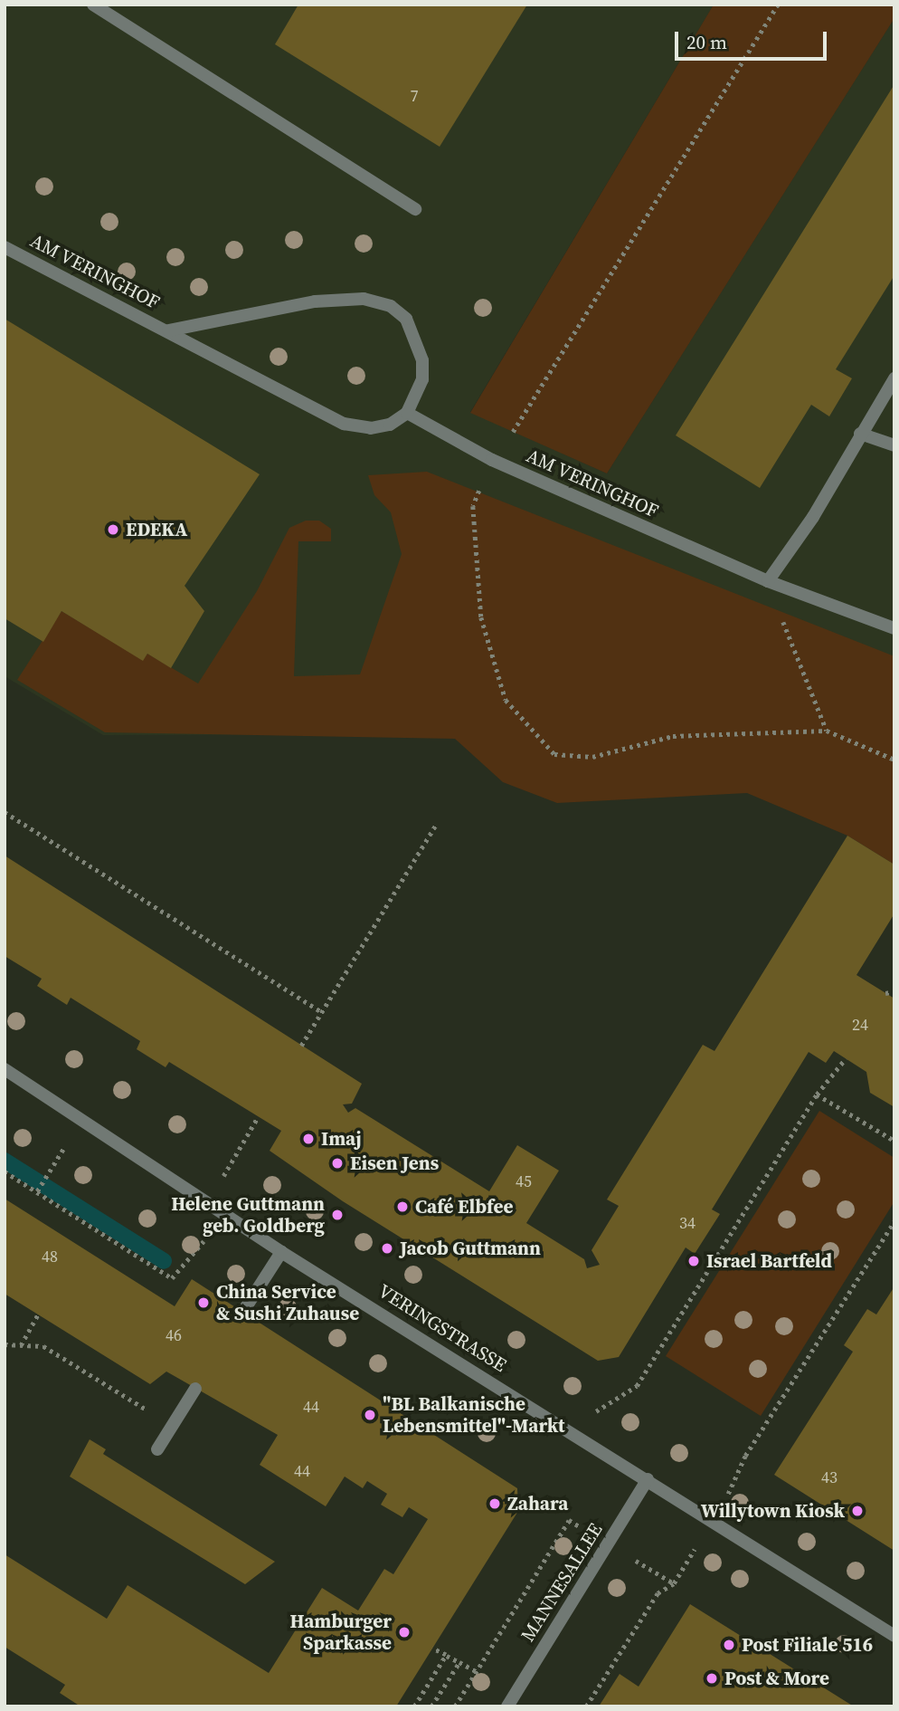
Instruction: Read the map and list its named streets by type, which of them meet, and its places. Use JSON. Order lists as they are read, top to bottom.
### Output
{
  "streets": {
    "street": ["AM VERINGHOF", "VERINGSTRASSE", "MANNESALLEE"]
  },
  "crossings": [
    ["VERINGSTRASSE", "MANNESALLEE"]
  ],
  "places": [
    "EDEKA",
    "Imaj",
    "Eisen Jens",
    "Café Elbfee",
    "Helene Guttmann geb. Goldberg",
    "Jacob Guttmann",
    "Israel Bartfeld",
    "China Service & Sushi Zuhause",
    "\"BL Balkanische Lebensmittel\"-Markt",
    "Zahara",
    "Willytown Kiosk",
    "Hamburger Sparkasse",
    "Post Filiale 516",
    "Post & More"
  ],
  "house_numbers": [
    "7",
    "24",
    "45",
    "34",
    "48",
    "46",
    "44",
    "44",
    "43"
  ],
  "scale_bar": "20 m"
}
